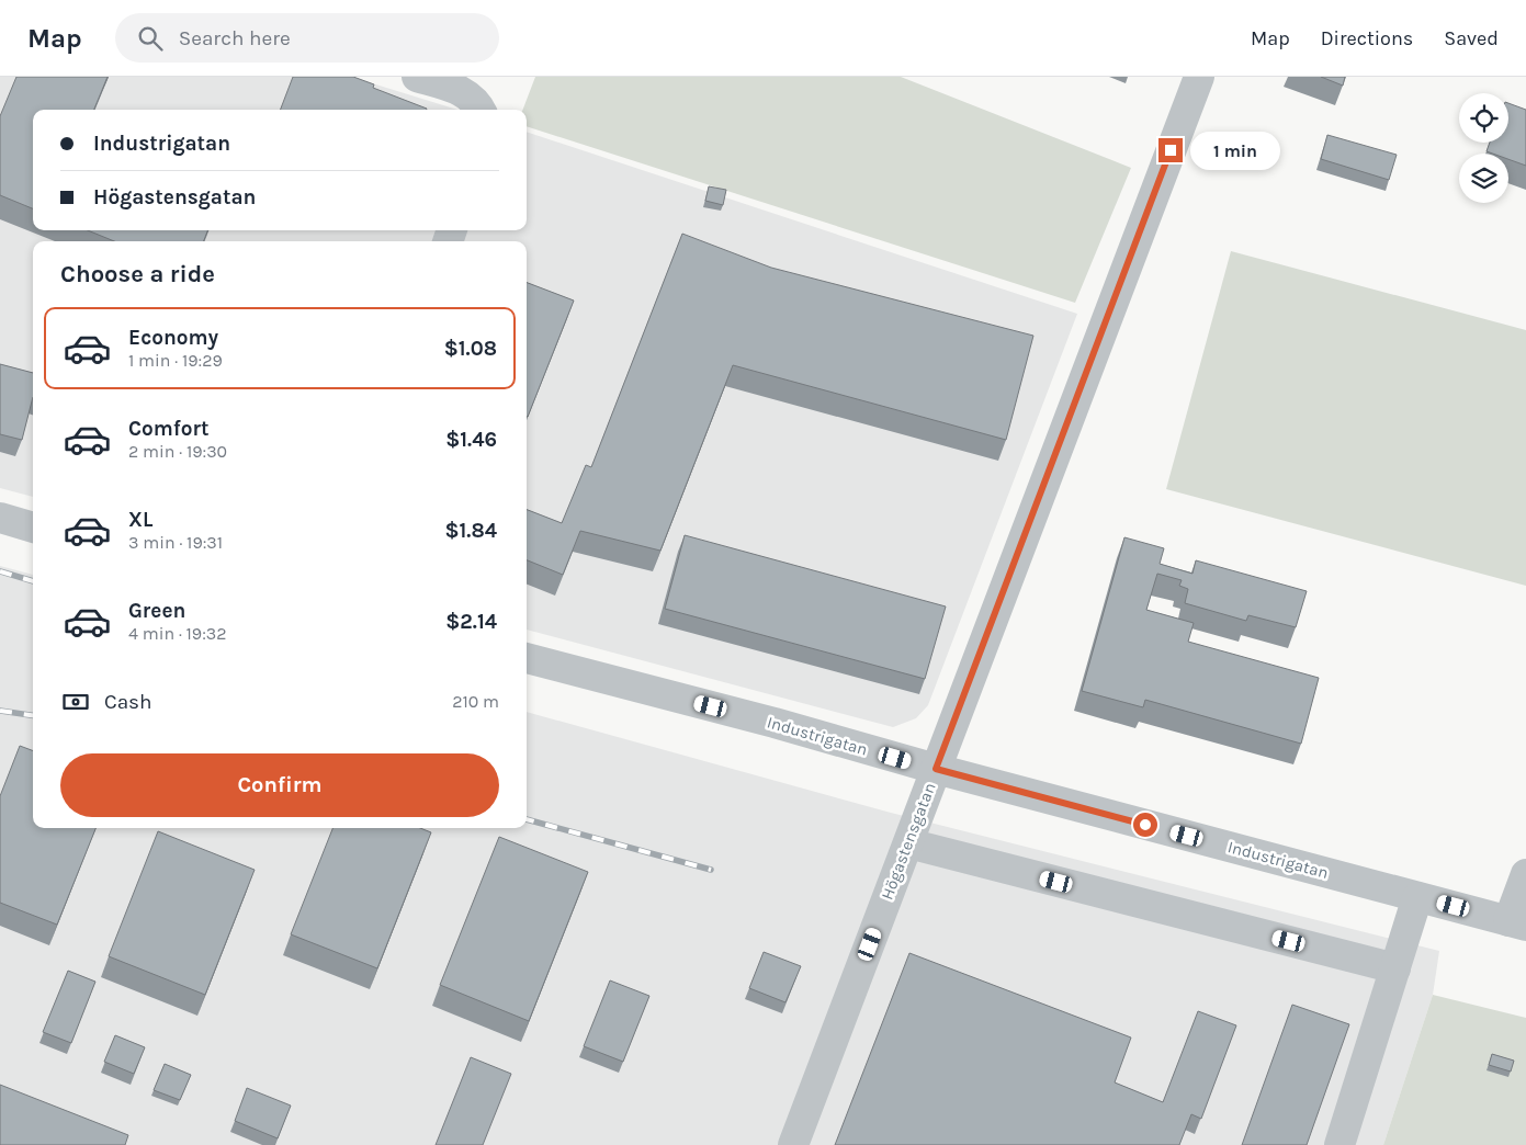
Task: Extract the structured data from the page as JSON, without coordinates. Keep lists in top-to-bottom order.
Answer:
{
  "streets": {
    "street": ["Industrigatan", "Högastensgatan"]
  },
  "crossings": [
    ["Industrigatan", "Högastensgatan"]
  ],
  "page": {
    "header": "Map",
    "search": "Search here",
    "nav": ["Map", "Directions", "Saved"],
    "banner": ["Industrigatan", "Högastensgatan"],
    "bubble": "1 min",
    "heading": "Choose a ride",
    "list": [
      {
        "name": "Economy",
        "note": "1 min · 19:29",
        "value": "$1.08"
      },
      {
        "name": "Comfort",
        "note": "2 min · 19:30",
        "value": "$1.46"
      },
      {
        "name": "XL",
        "note": "3 min · 19:31",
        "value": "$1.84"
      },
      {
        "name": "Green",
        "note": "4 min · 19:32",
        "value": "$2.14"
      }
    ],
    "pay": ["Cash", "210 m"],
    "buttons": "Confirm"
  }
}
